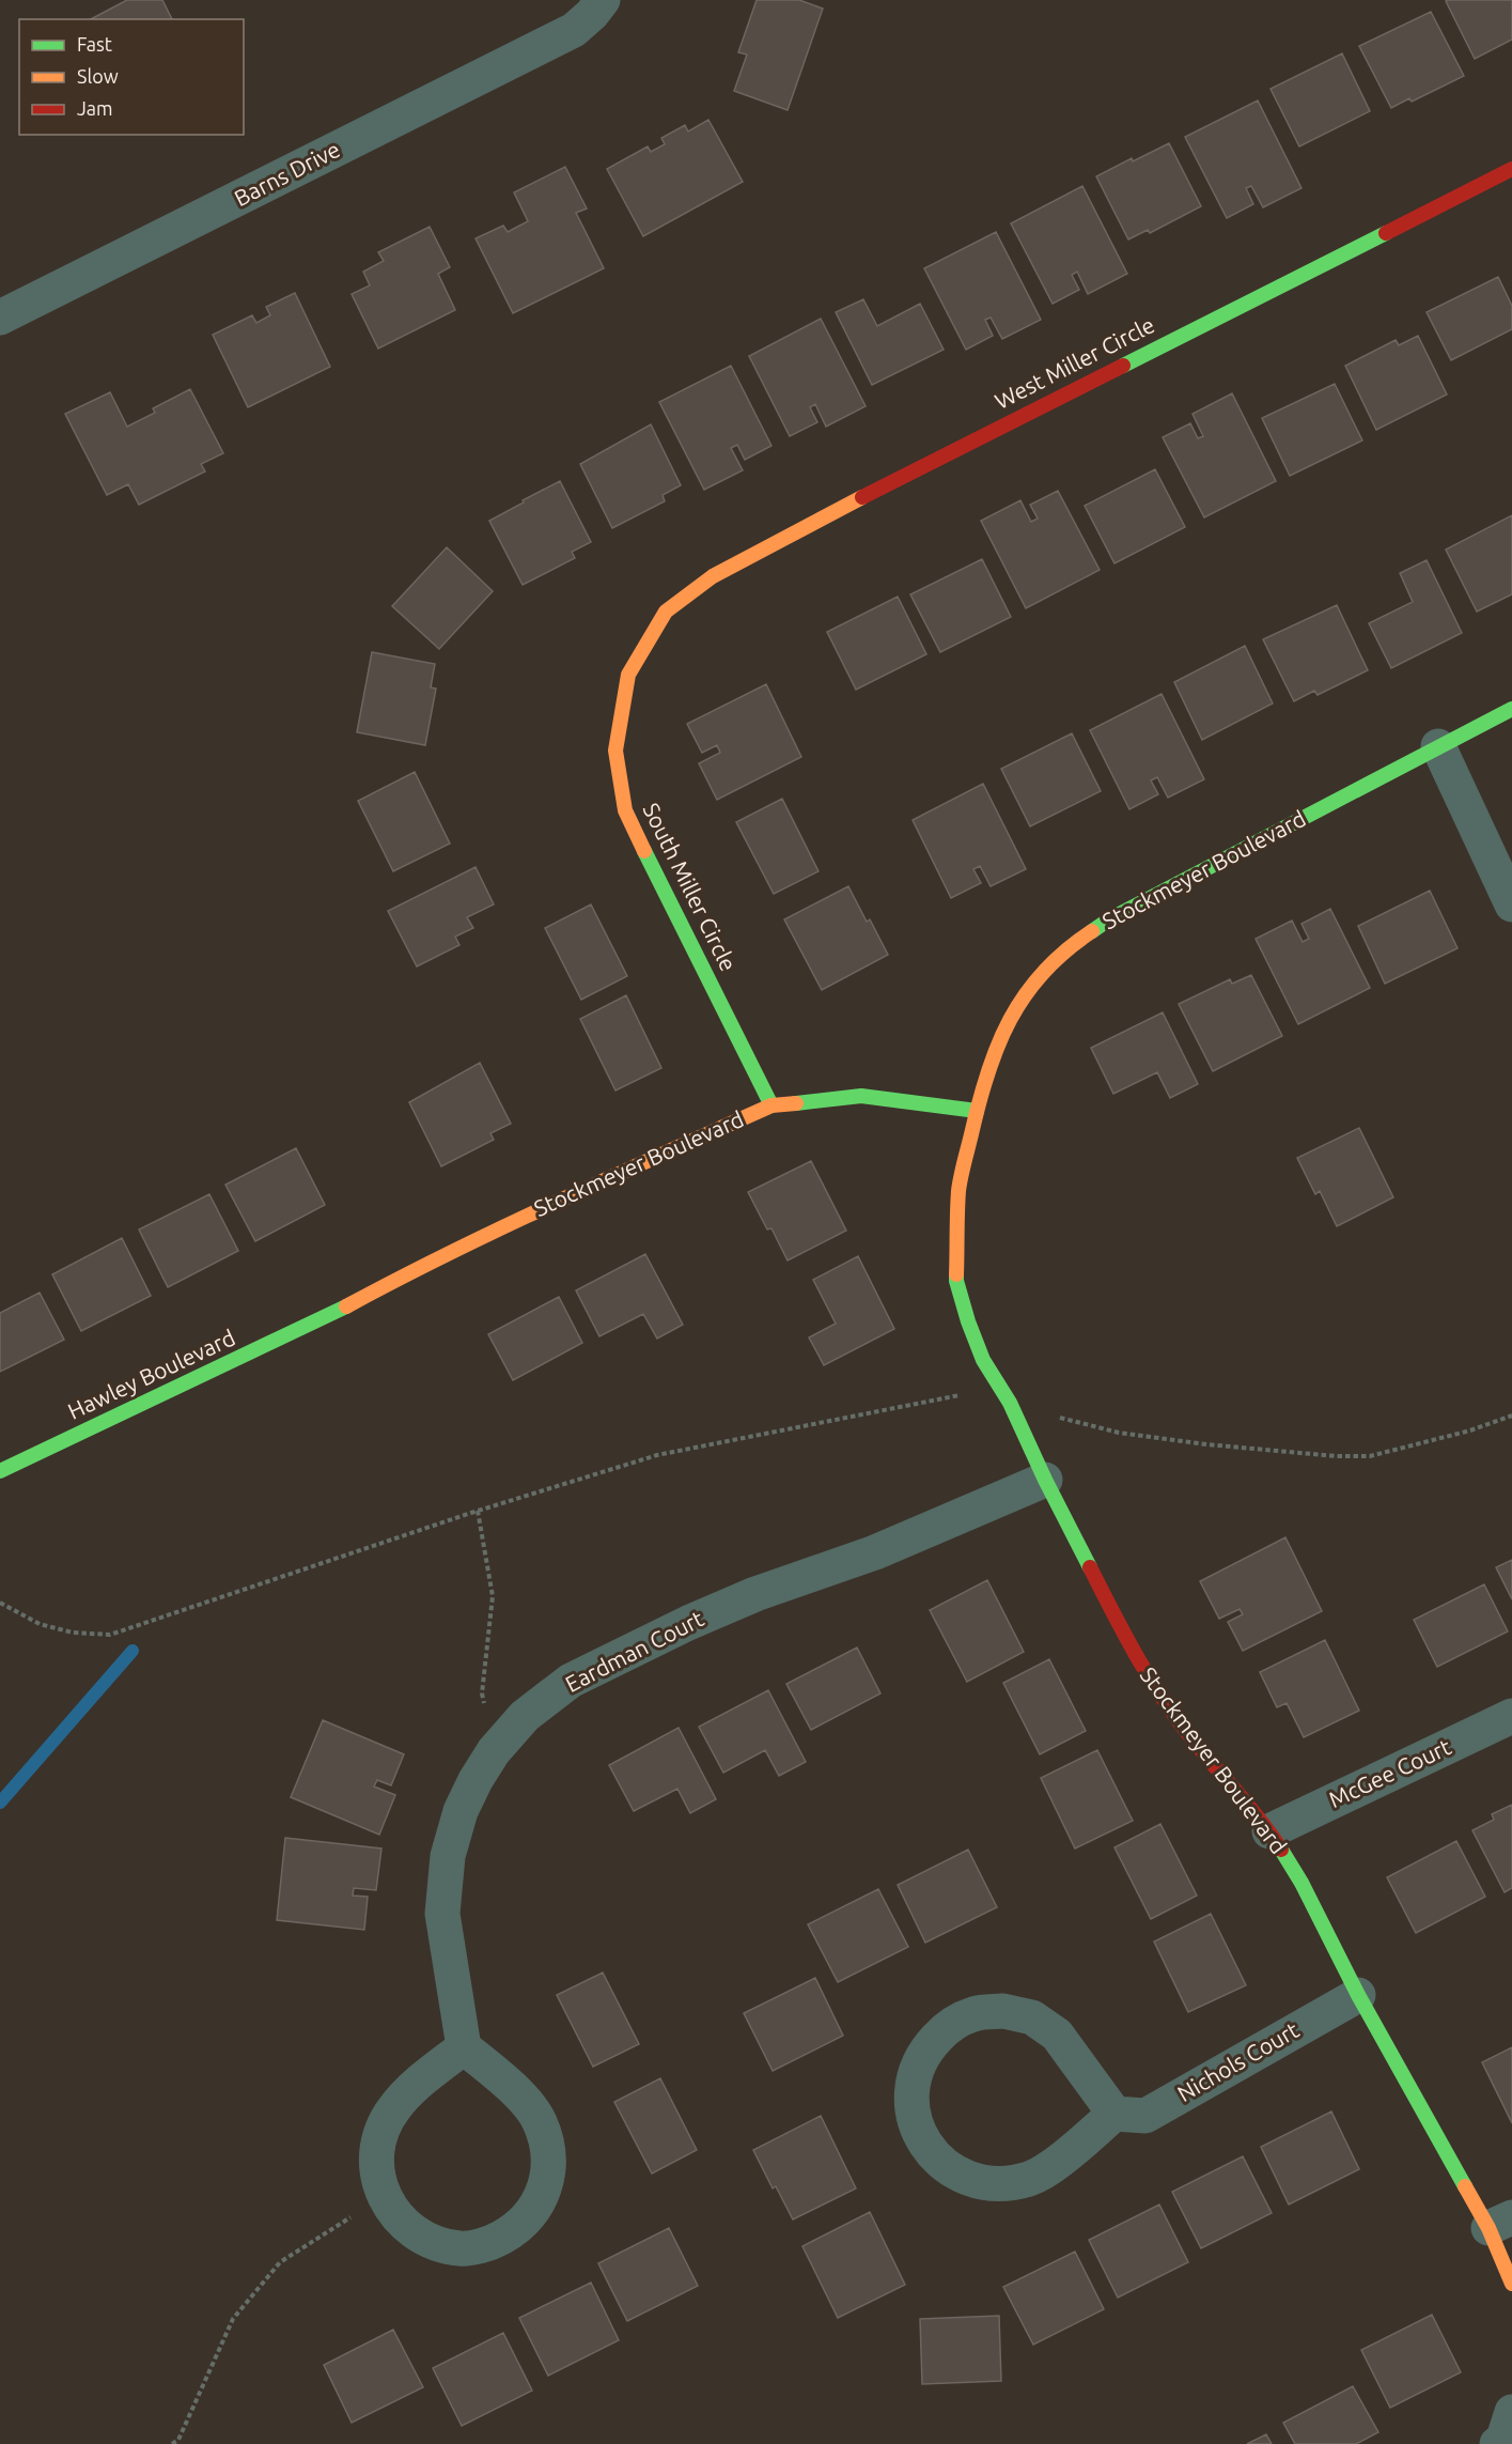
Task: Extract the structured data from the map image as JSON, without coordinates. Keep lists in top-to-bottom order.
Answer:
{
  "streets": {
    "street": [
      "Barns Drive",
      "West Miller Circle",
      "Stockmeyer Boulevard",
      "South Miller Circle",
      "Hawley Boulevard",
      "Eardman Court",
      "McGee Court",
      "Nichols Court"
    ]
  },
  "crossings": [
    ["West Miller Circle", "South Miller Circle"],
    ["Stockmeyer Boulevard", "South Miller Circle"],
    ["Stockmeyer Boulevard", "Hawley Boulevard"],
    ["Stockmeyer Boulevard", "Eardman Court"],
    ["Stockmeyer Boulevard", "McGee Court"],
    ["Stockmeyer Boulevard", "Nichols Court"]
  ],
  "legend": ["Fast", "Slow", "Jam"]
}
